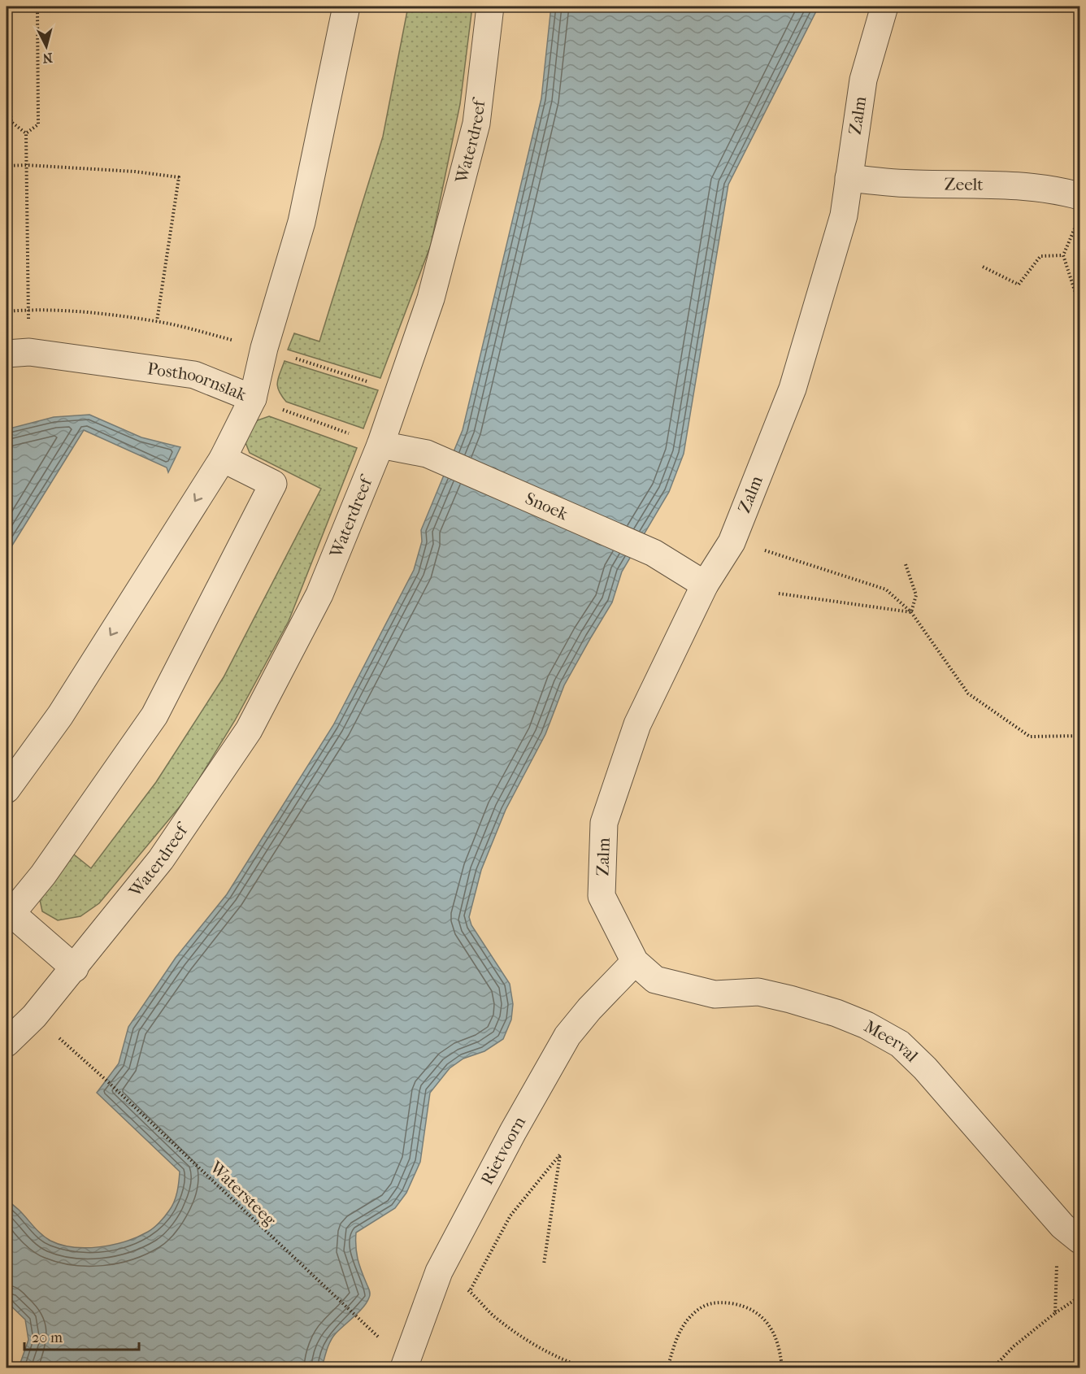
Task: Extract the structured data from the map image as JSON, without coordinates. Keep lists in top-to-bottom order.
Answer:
{
  "streets": {
    "street": [
      "Zalm",
      "Waterdreef",
      "Zeelt",
      "Posthoornslak",
      "Snoek",
      "Meerval",
      "Rietvoorn"
    ],
    "path": ["Watersteeg"]
  },
  "crossings": [
    ["Zalm", "Zeelt"],
    ["Zalm", "Snoek"],
    ["Zalm", "Meerval"],
    ["Zalm", "Rietvoorn"],
    ["Waterdreef", "Posthoornslak"],
    ["Waterdreef", "Snoek"],
    ["Posthoornslak", "Snoek"],
    ["Meerval", "Rietvoorn"]
  ],
  "scale_bar": "20 m",
  "north": "bottom"
}
